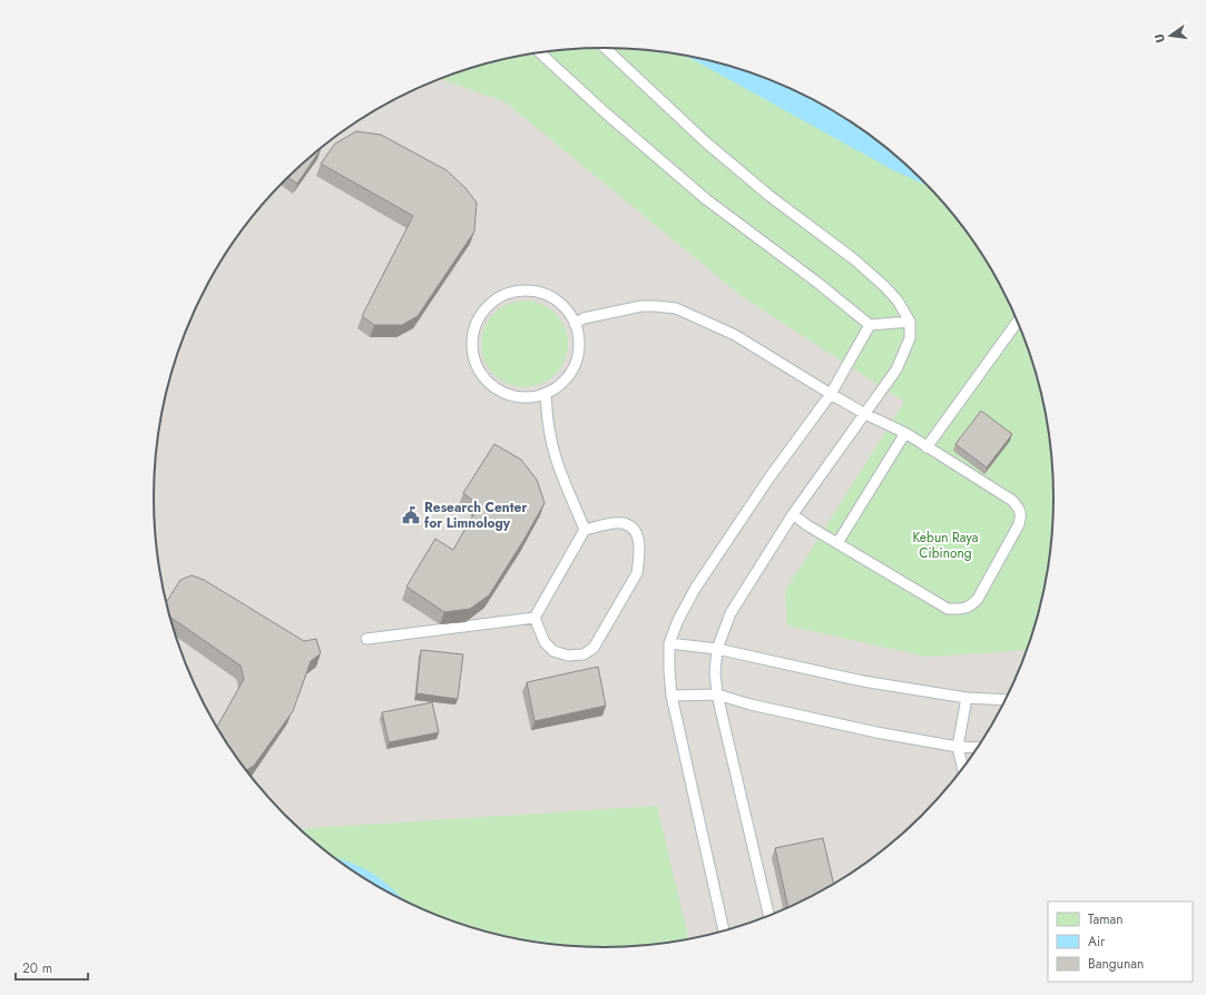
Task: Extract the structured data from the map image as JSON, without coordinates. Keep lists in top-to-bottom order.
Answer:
{
  "parks": ["Kebun Raya Cibinong"],
  "places": {
    "public building": ["Research Center for Limnology"]
  },
  "legend": ["Taman", "Air", "Bangunan"],
  "scale_bar": "20 m",
  "north": "left"
}
